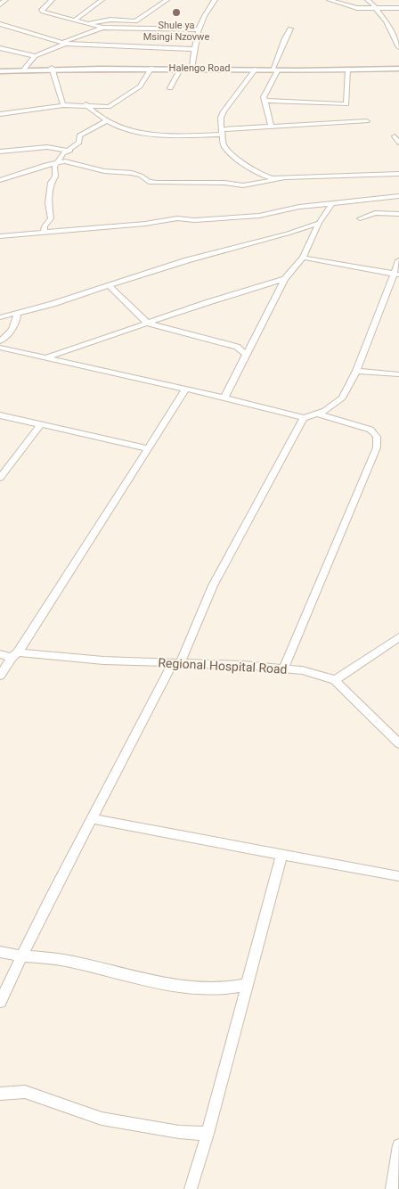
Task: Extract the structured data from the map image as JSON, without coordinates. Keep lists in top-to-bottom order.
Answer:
{
  "streets": {
    "street": ["Halengo Road", "Regional Hospital Road"]
  },
  "places": ["Shule ya Msingi Nzovwe"]
}
